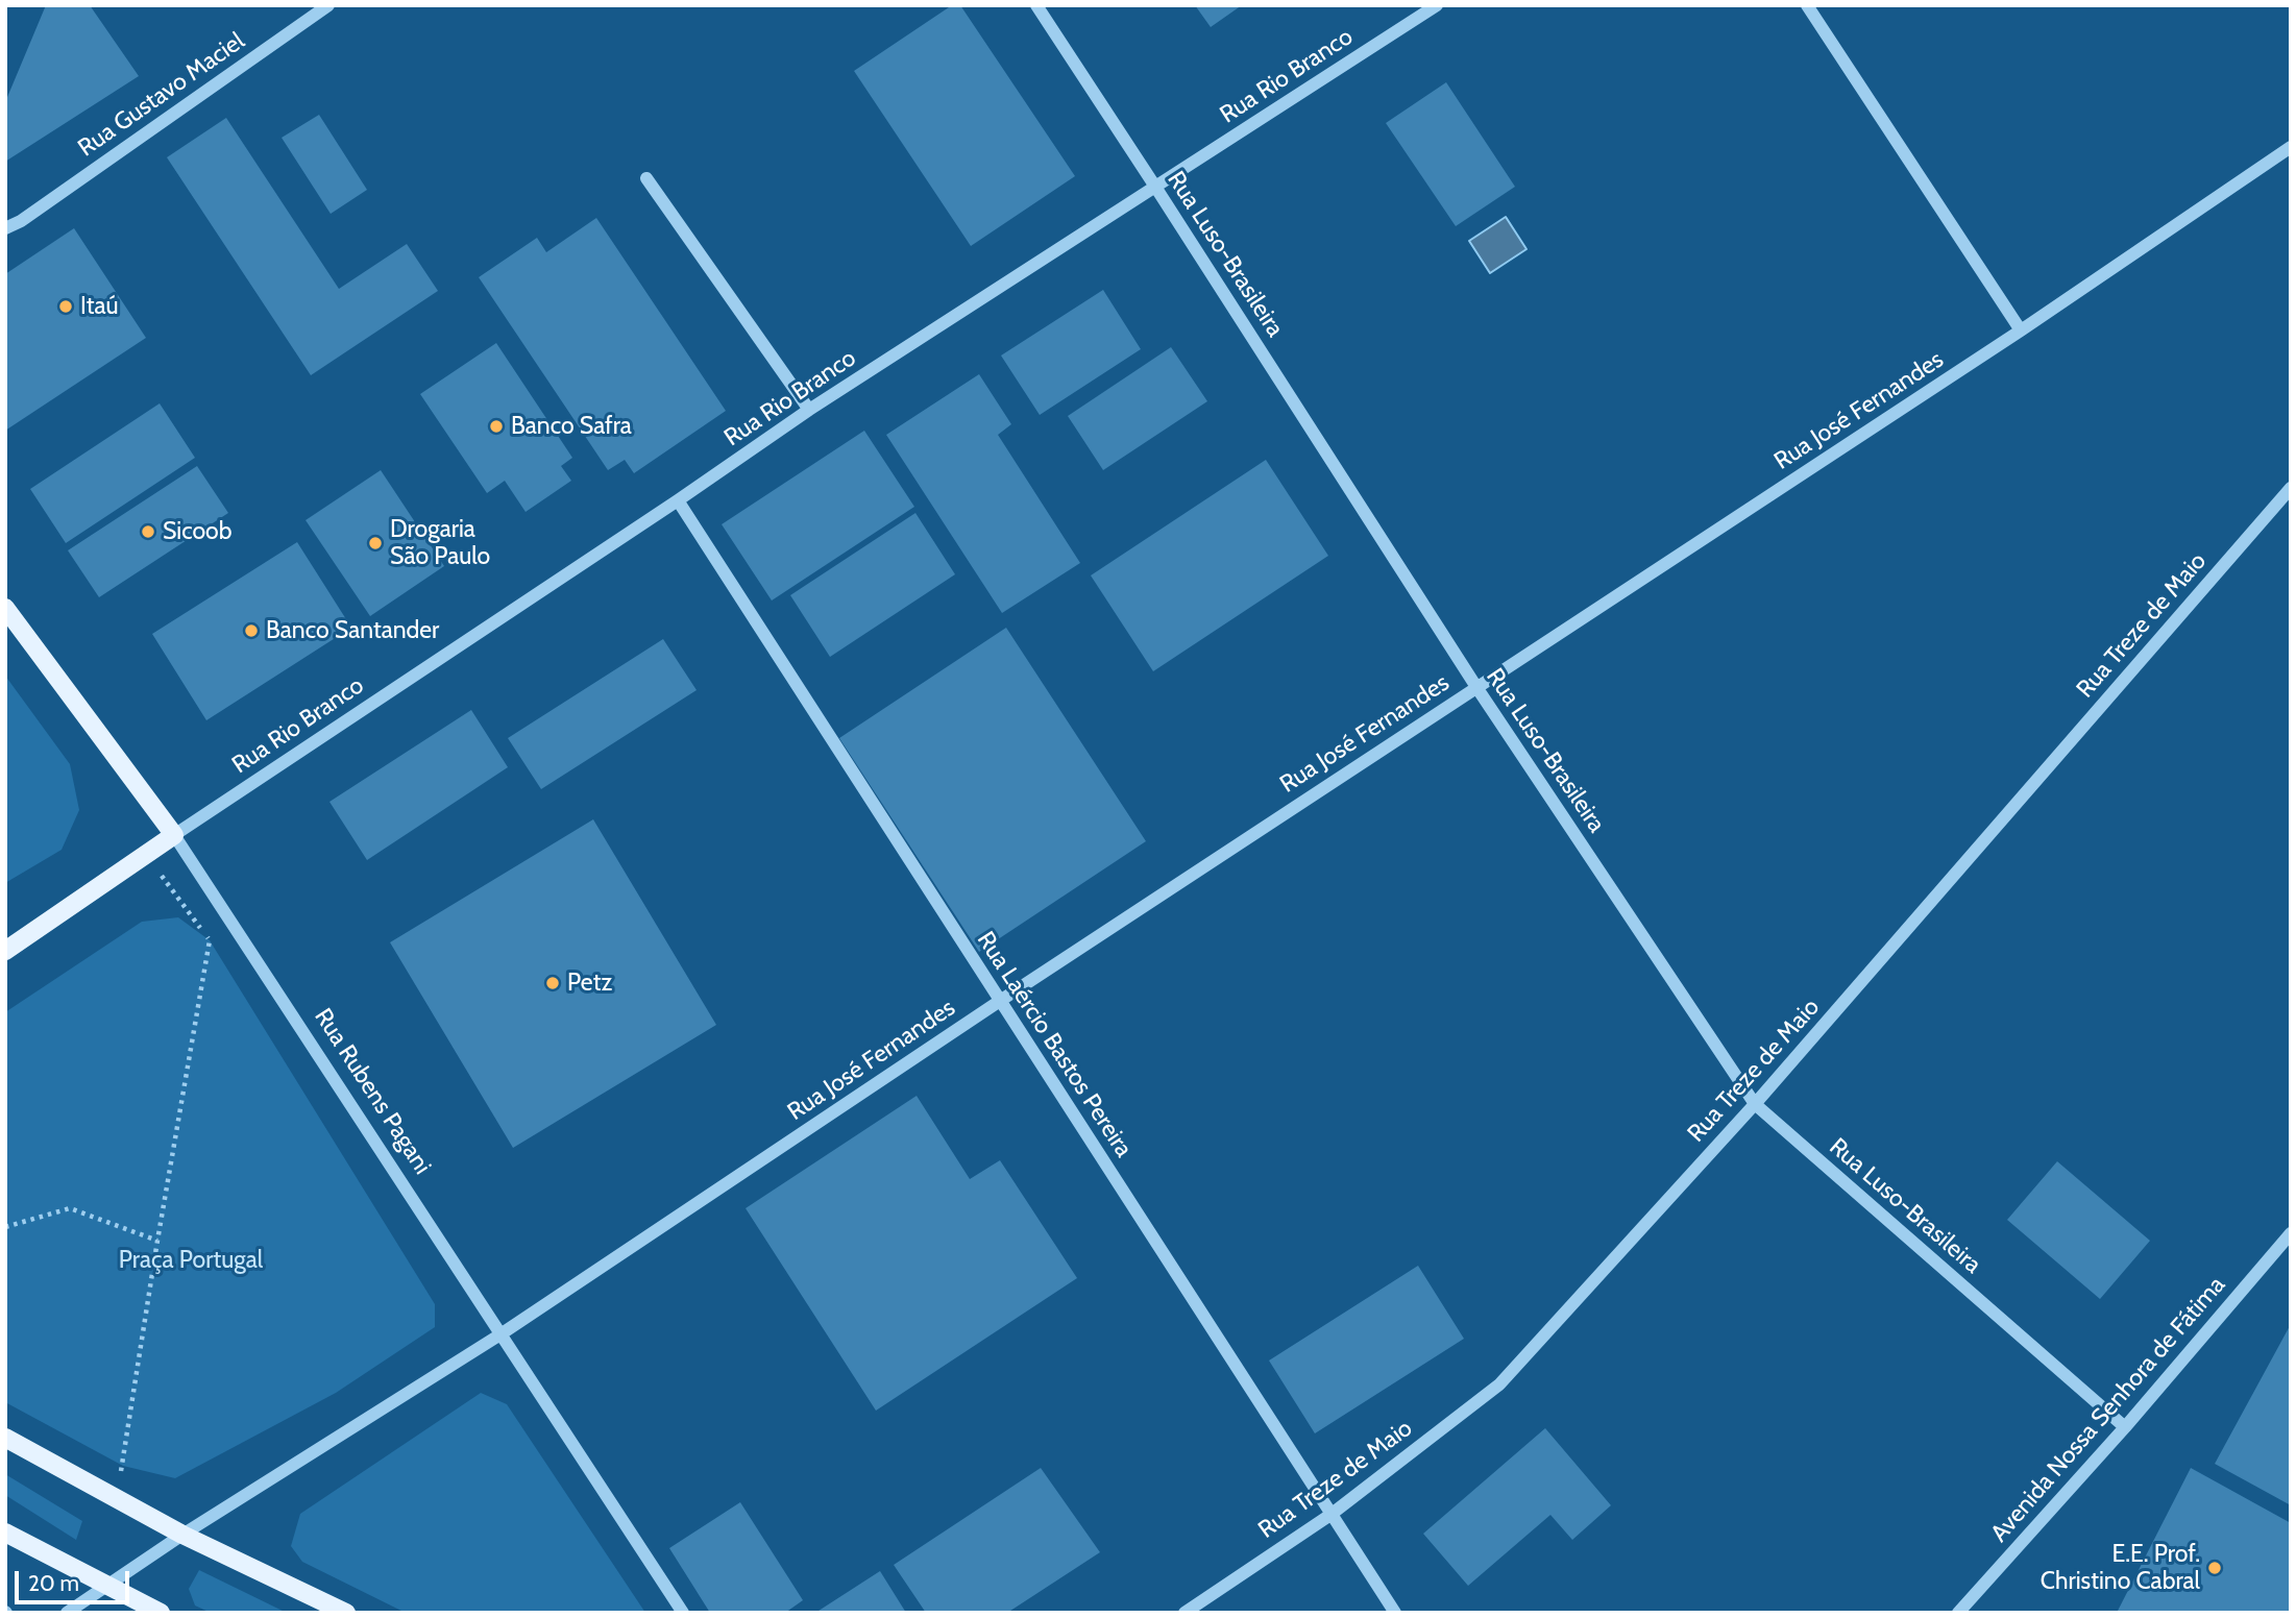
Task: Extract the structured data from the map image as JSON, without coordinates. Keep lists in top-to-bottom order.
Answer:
{
  "streets": {
    "main road": ["Rua Rubens Pagani"],
    "street": [
      "Rua Rio Branco",
      "Rua Gustavo Maciel",
      "Rua Luso-Brasileira",
      "Rua José Fernandes",
      "Rua Treze de Maio",
      "Rua Laércio Bastos Pereira",
      "Avenida Nossa Senhora de Fátima"
    ]
  },
  "crossings": [
    ["Rua Rio Branco", "Rua Luso-Brasileira"],
    ["Rua Rio Branco", "Rua Laércio Bastos Pereira"],
    ["Rua Rio Branco", "Rua Rubens Pagani"],
    ["Rua Luso-Brasileira", "Rua José Fernandes"],
    ["Rua Luso-Brasileira", "Rua Treze de Maio"],
    ["Rua Luso-Brasileira", "Avenida Nossa Senhora de Fátima"],
    ["Rua José Fernandes", "Rua Laércio Bastos Pereira"],
    ["Rua José Fernandes", "Rua Rubens Pagani"],
    ["Rua Treze de Maio", "Rua Laércio Bastos Pereira"]
  ],
  "parks": ["Praça Portugal"],
  "places": [
    "Itaú",
    "Banco Safra",
    "Sicoob",
    "Drogaria São Paulo",
    "Banco Santander",
    "Petz",
    "E.E. Prof. Christino Cabral"
  ],
  "scale_bar": "20 m"
}
